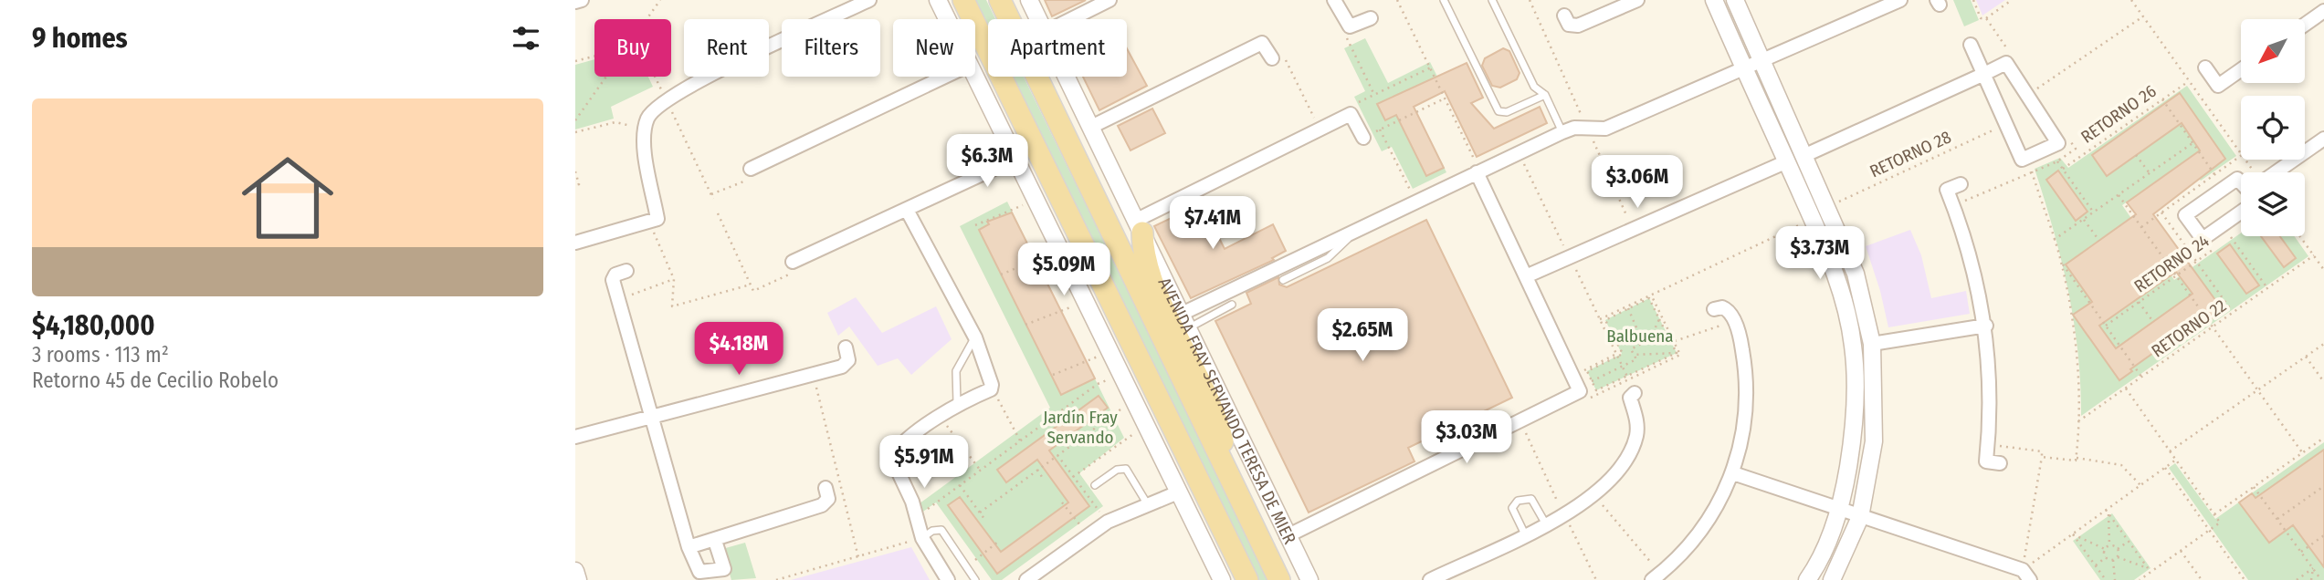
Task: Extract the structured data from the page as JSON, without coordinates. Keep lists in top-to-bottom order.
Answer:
{
  "streets": {
    "main road": ["AVENIDA FRAY SERVANDO TERESA DE MIER"],
    "path": [
      "RETORNO 26",
      "RETORNO 28",
      "RETORNO 24",
      "RETORNO 22"
    ]
  },
  "crossings": [
    ["RETORNO 24", "RETORNO 22"]
  ],
  "parks": ["Balbuena", "Jardín Fray Servando"],
  "north": "bottom left",
  "page": {
    "heading": "9 homes",
    "chip": [
      "Buy",
      "Rent",
      "Filters",
      "New",
      "Apartment"
    ],
    "list": [
      {
        "name": "$4,180,000",
        "note": "3 rooms · 113 m² · Retorno 45 de Cecilio Robelo"
      }
    ],
    "price": [
      "$6.3M",
      "$3.06M",
      "$7.41M",
      "$3.73M",
      "$5.09M",
      "$2.65M",
      "$4.18M",
      "$3.03M",
      "$5.91M"
    ]
  }
}
